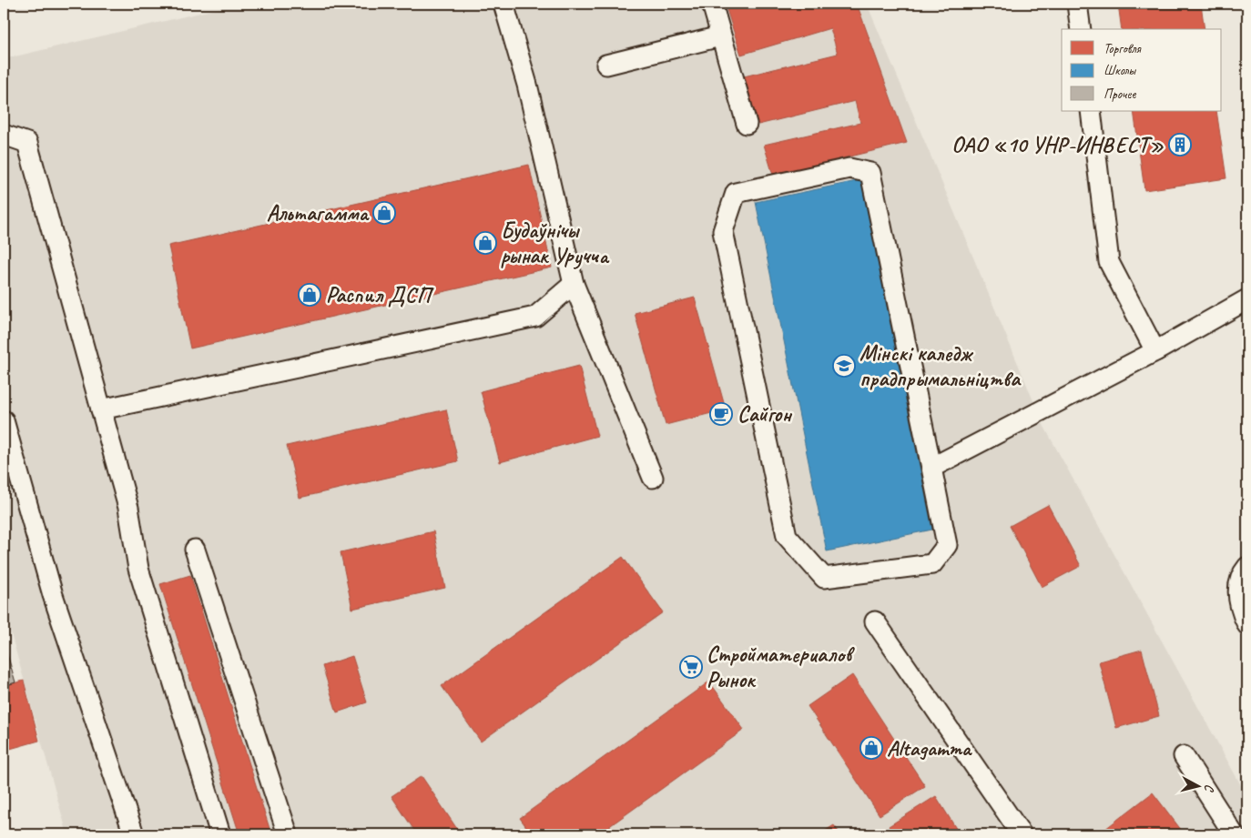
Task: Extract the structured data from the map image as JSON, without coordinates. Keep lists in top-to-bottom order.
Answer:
{
  "places": {
    "building": ["ОАО «10 УНР-ИНВЕСТ»"],
    "shop": [
      "Альтагамма",
      "Будаўнічы рынак Уручча",
      "Распил ДСП",
      "Altagamma"
    ],
    "school or university": ["Мінскі каледж прадпрымальніцтва"],
    "cafe": ["Сайгон"],
    "supermarket": ["Стройматериалов Рынок"]
  },
  "legend": ["Торговля", "Школы", "Прочее"],
  "north": "right"
}
